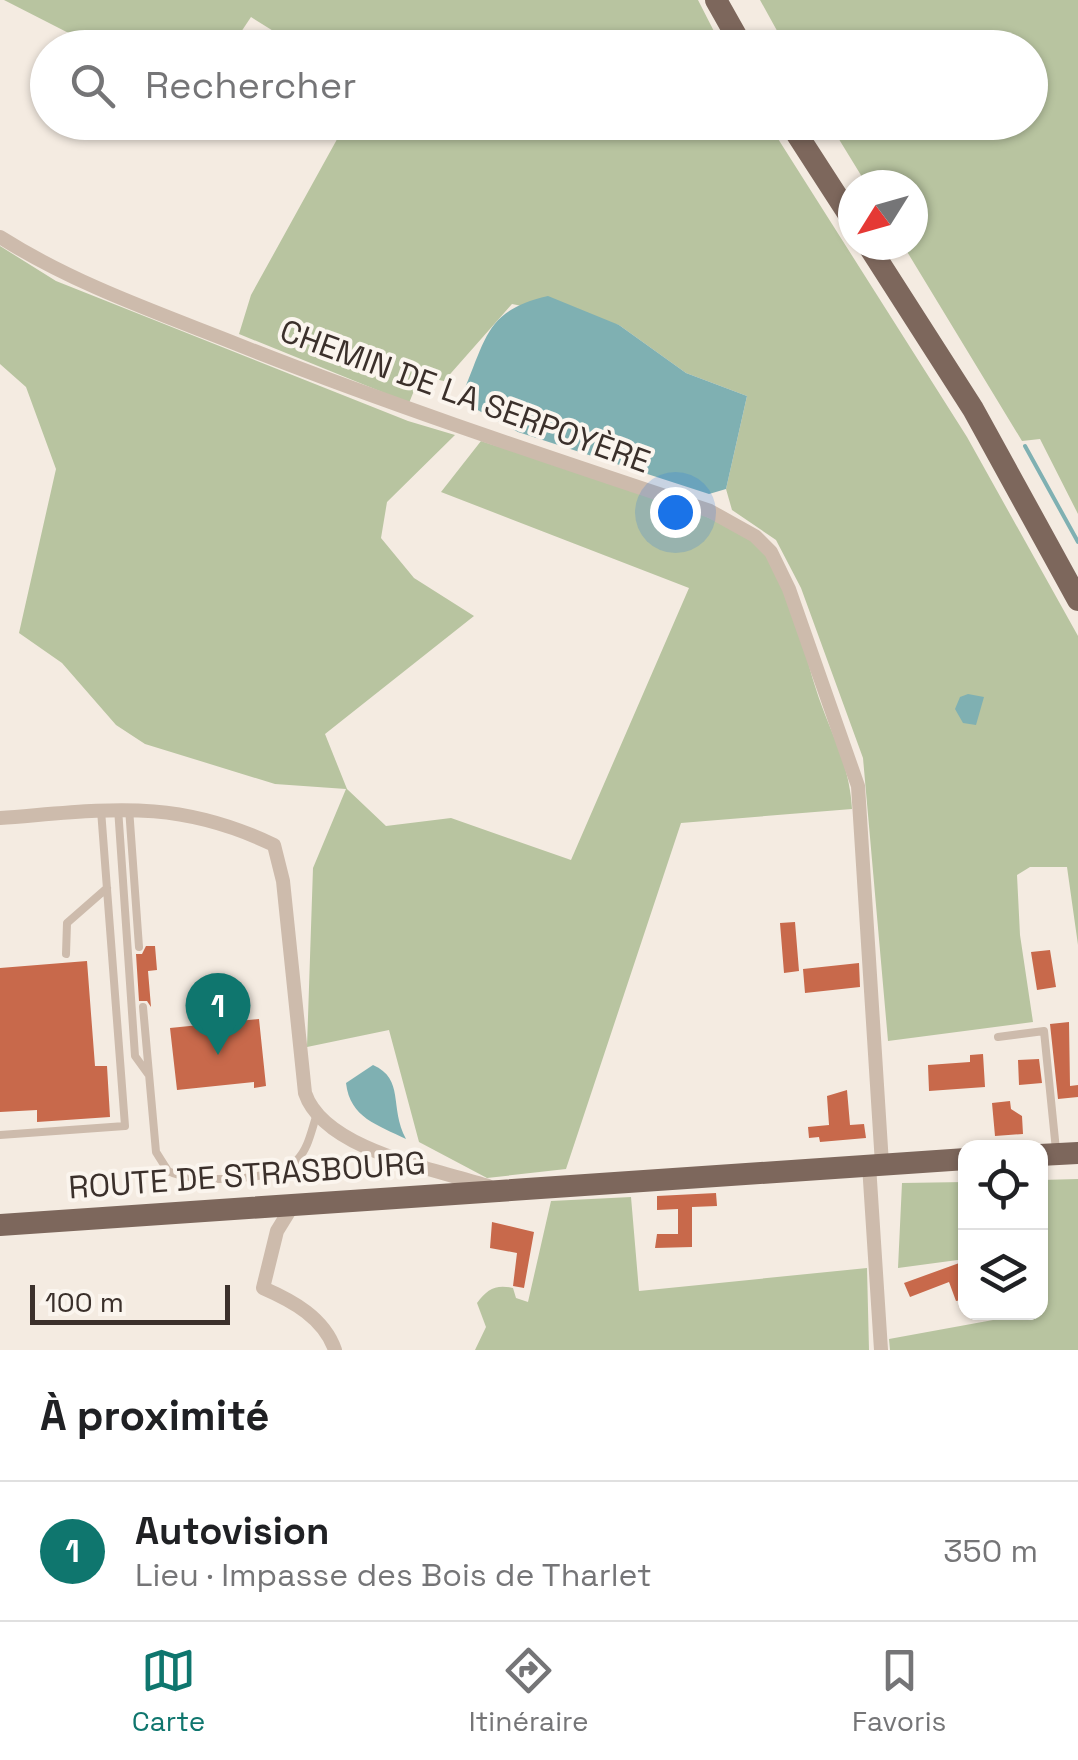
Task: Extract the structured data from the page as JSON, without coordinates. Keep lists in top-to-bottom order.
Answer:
{
  "streets": {
    "main road": ["ROUTE DE STRASBOURG"],
    "street": ["CHEMIN DE LA SERPOYÈRE"]
  },
  "crossings": [
    ["CHEMIN DE LA SERPOYÈRE", "ROUTE DE STRASBOURG"]
  ],
  "scale_bar": "100 m",
  "north": "bottom left",
  "page": {
    "search": "Rechercher",
    "pins": "1",
    "scale": "100 m",
    "heading": "À proximité",
    "list": [
      {
        "mark": "1",
        "name": "Autovision",
        "note": "Lieu · Impasse des Bois de Tharlet",
        "value": "350 m"
      }
    ],
    "nav": ["Carte", "Itinéraire", "Favoris"]
  }
}
